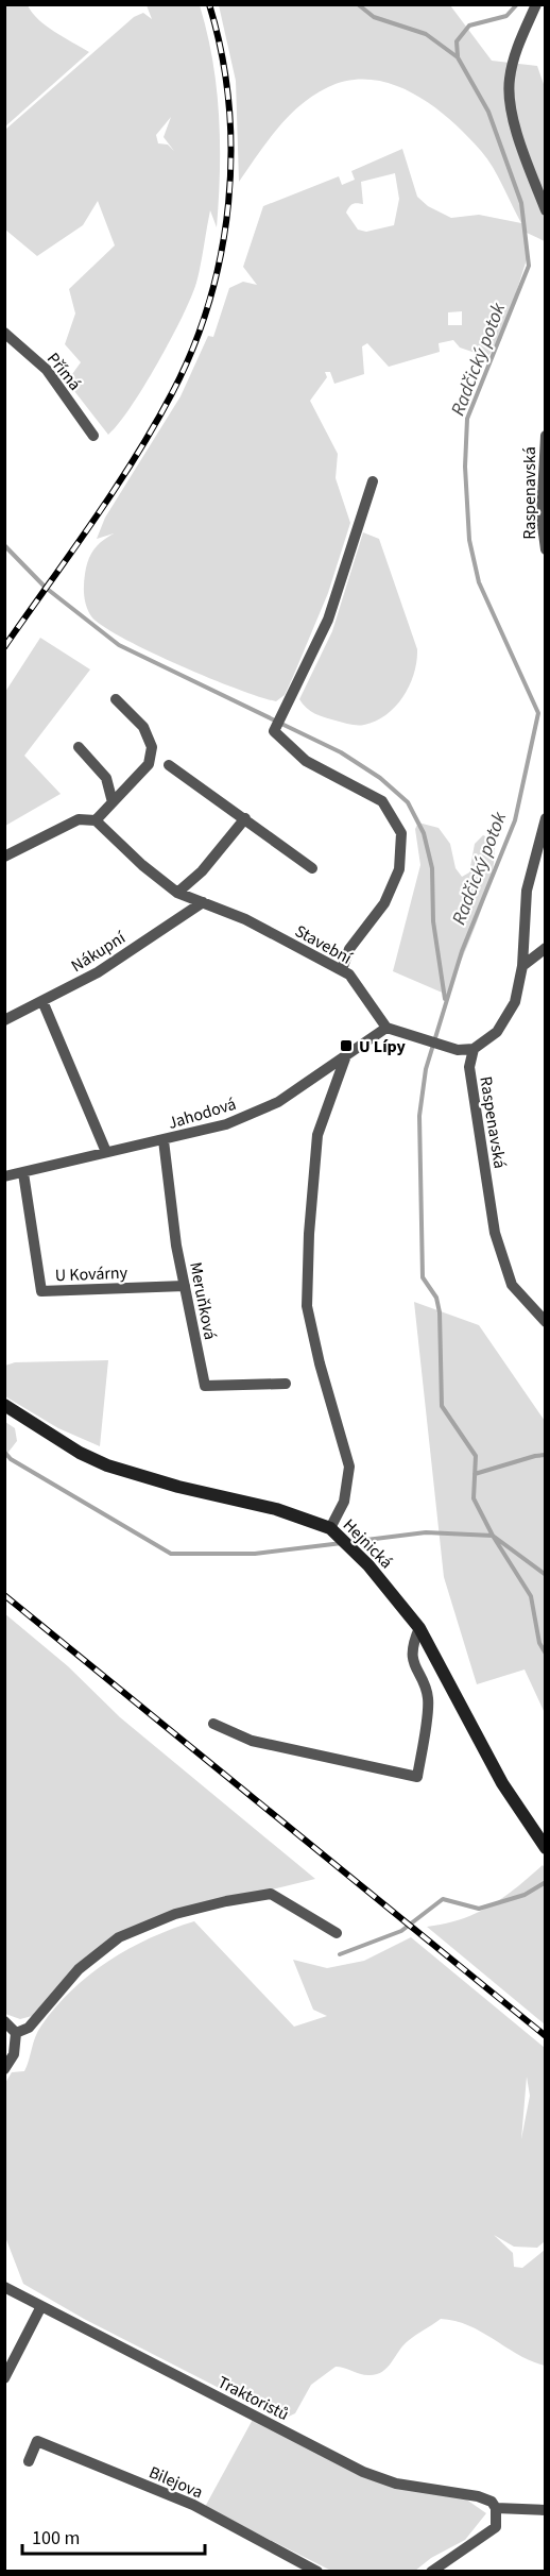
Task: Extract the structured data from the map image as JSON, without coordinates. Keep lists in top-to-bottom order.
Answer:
{
  "streets": {
    "main road": ["Hejnická"],
    "street": [
      "Přímá",
      "Raspenavská",
      "Stavební",
      "Nákupní",
      "Jahodová",
      "U Kovárny",
      "Meruňková",
      "Traktoristů",
      "Bilejova"
    ]
  },
  "crossings": [
    ["Stavební", "Nákupní"],
    ["Stavební", "Jahodová"],
    ["Jahodová", "U Kovárny"],
    ["Jahodová", "Meruňková"],
    ["U Kovárny", "Meruňková"]
  ],
  "water": ["Radčický potok"],
  "places": {
    "transit": ["U Lípy"]
  },
  "scale_bar": "100 m"
}
